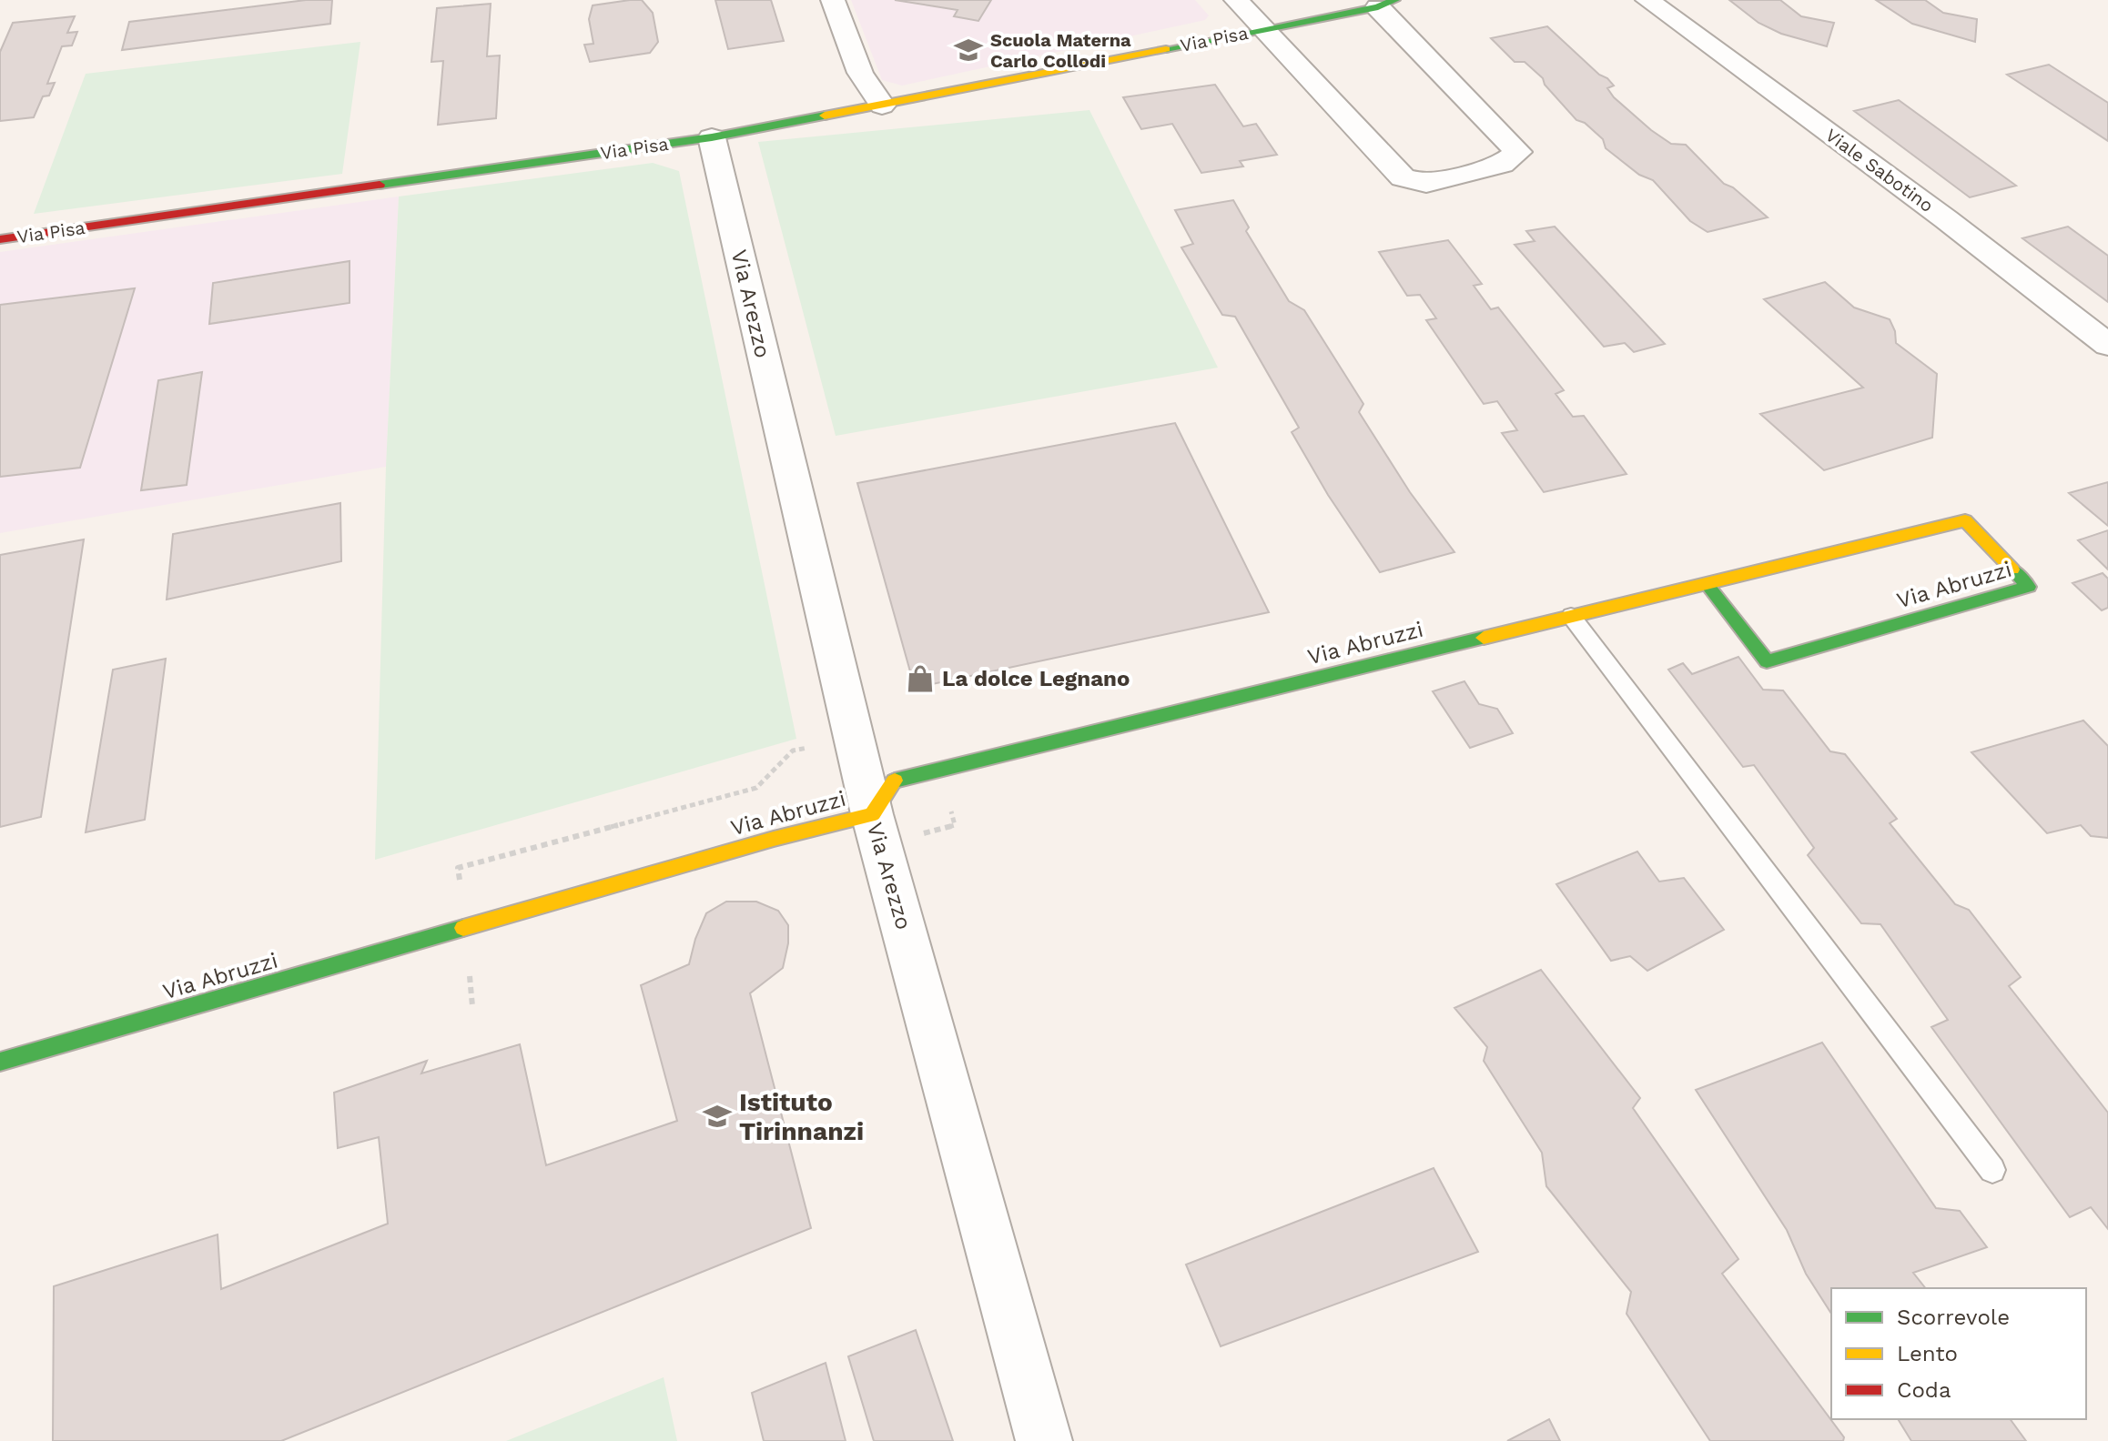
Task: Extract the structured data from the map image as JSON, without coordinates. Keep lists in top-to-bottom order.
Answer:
{
  "streets": {
    "street": [
      "Via Pisa",
      "Viale Sabotino",
      "Via Arezzo",
      "Via Abruzzi"
    ]
  },
  "crossings": [
    ["Via Pisa", "Via Arezzo"],
    ["Via Arezzo", "Via Abruzzi"]
  ],
  "places": {
    "school or university": ["Scuola Materna Carlo Collodi", "Istituto Tirinnanzi"],
    "shop": ["La dolce Legnano"]
  },
  "legend": ["Scorrevole", "Lento", "Coda"]
}
